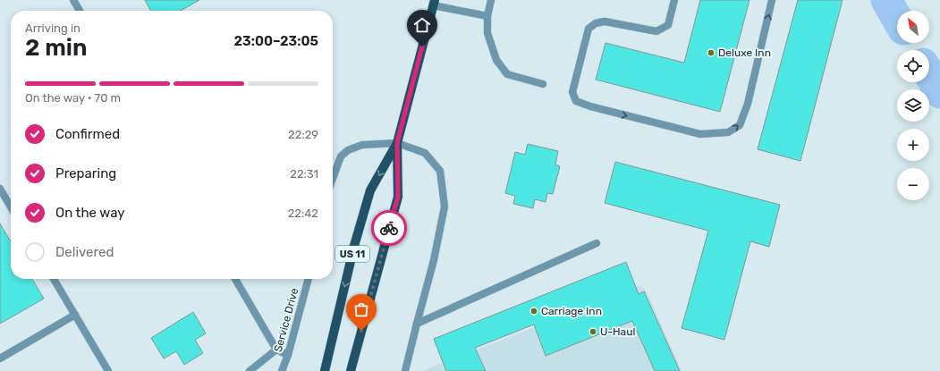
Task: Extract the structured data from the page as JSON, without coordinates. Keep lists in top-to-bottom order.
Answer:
{
  "streets": {
    "main road": ["US 11"],
    "street": ["Service Drive"]
  },
  "places": ["Deluxe Inn", "Carriage Inn", "U-Haul"],
  "north": "top left",
  "page": {
    "map_buttons": ["+", "−"],
    "heading": ["2 min", "Arriving in", "23:00–23:05"],
    "bar": "On the way · 70 m",
    "list": [
      ["Confirmed", "22:29"],
      ["Preparing", "22:31"],
      ["On the way", "22:42"],
      "Delivered"
    ]
  }
}
